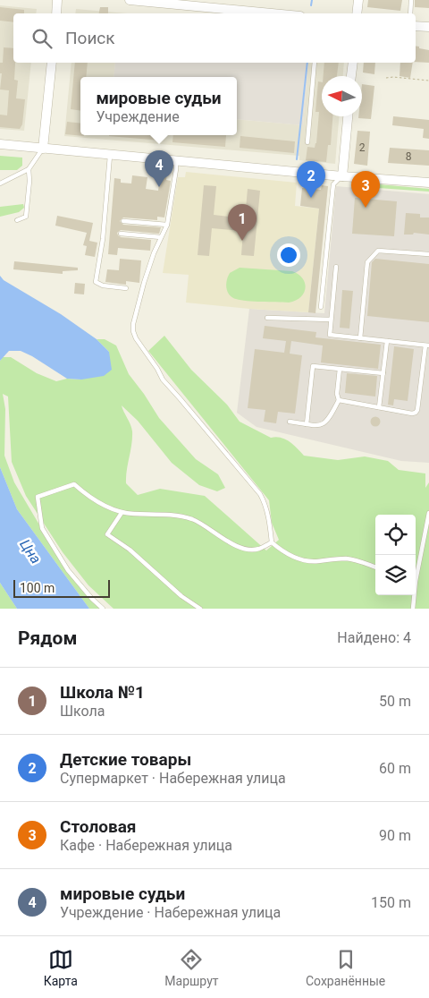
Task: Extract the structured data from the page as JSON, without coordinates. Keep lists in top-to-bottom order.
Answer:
{
  "water": ["Цна"],
  "house_numbers": ["2", "8"],
  "scale_bar": "100 m",
  "north": "left",
  "page": {
    "search": "Поиск",
    "popup": ["мировые судьи", "Учреждение"],
    "pins": [
      "4",
      "2",
      "3",
      "1"
    ],
    "scale": "100 m",
    "heading": ["Рядом", "Найдено: 4"],
    "list": [
      {
        "mark": "1",
        "name": "Школа №1",
        "note": "Школа",
        "value": "50 m"
      },
      {
        "mark": "2",
        "name": "Детские товары",
        "note": "Супермаркет · Набережная улица",
        "value": "60 m"
      },
      {
        "mark": "3",
        "name": "Столовая",
        "note": "Кафе · Набережная улица",
        "value": "90 m"
      },
      {
        "mark": "4",
        "name": "мировые судьи",
        "note": "Учреждение · Набережная улица",
        "value": "150 m"
      }
    ],
    "nav": ["Карта", "Маршрут", "Сохранённые"]
  }
}
